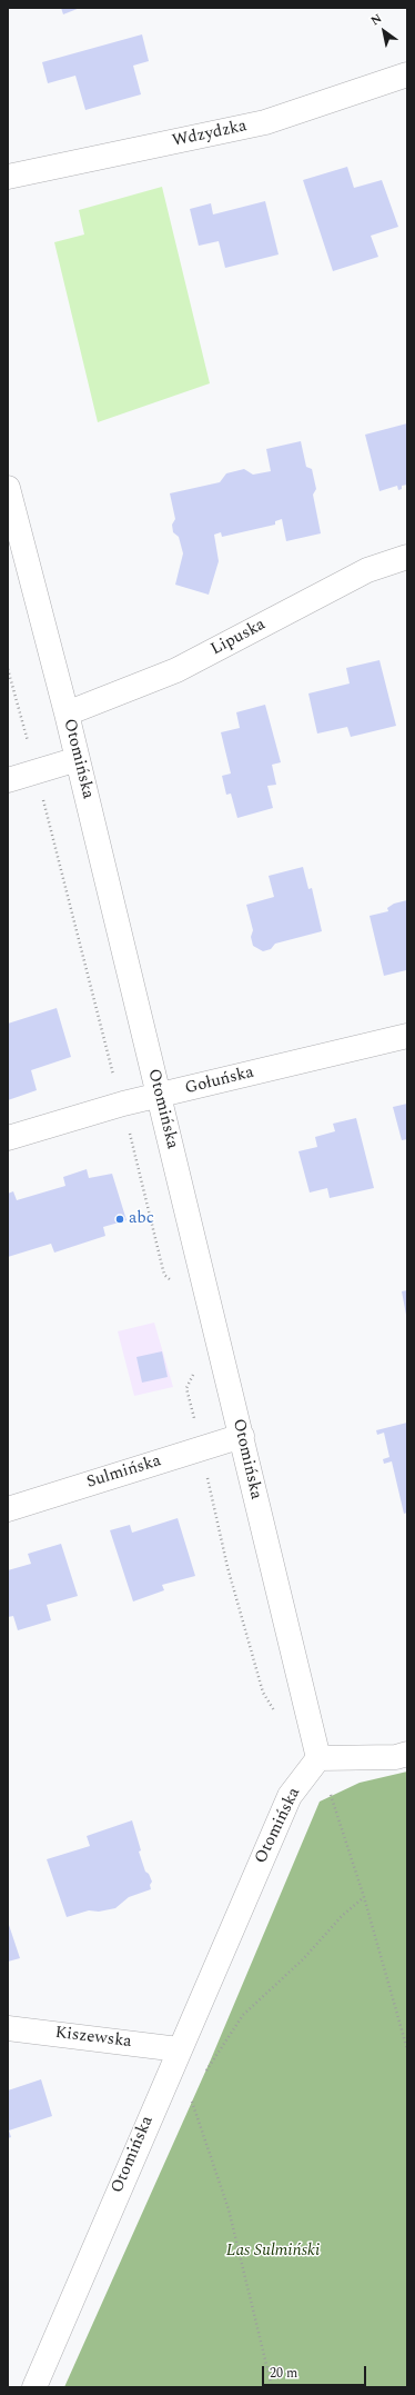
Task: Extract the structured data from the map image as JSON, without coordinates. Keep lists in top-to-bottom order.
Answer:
{
  "streets": {
    "street": [
      "Wdzydzka",
      "Lipuska",
      "Otomińska",
      "Gołuńska",
      "Sulmińska",
      "Kiszewska"
    ]
  },
  "crossings": [
    ["Lipuska", "Otomińska"],
    ["Otomińska", "Gołuńska"],
    ["Otomińska", "Sulmińska"],
    ["Otomińska", "Kiszewska"]
  ],
  "parks": ["Las Sulmiński"],
  "places": ["abc"],
  "scale_bar": "20 m",
  "north": "top left"
}
